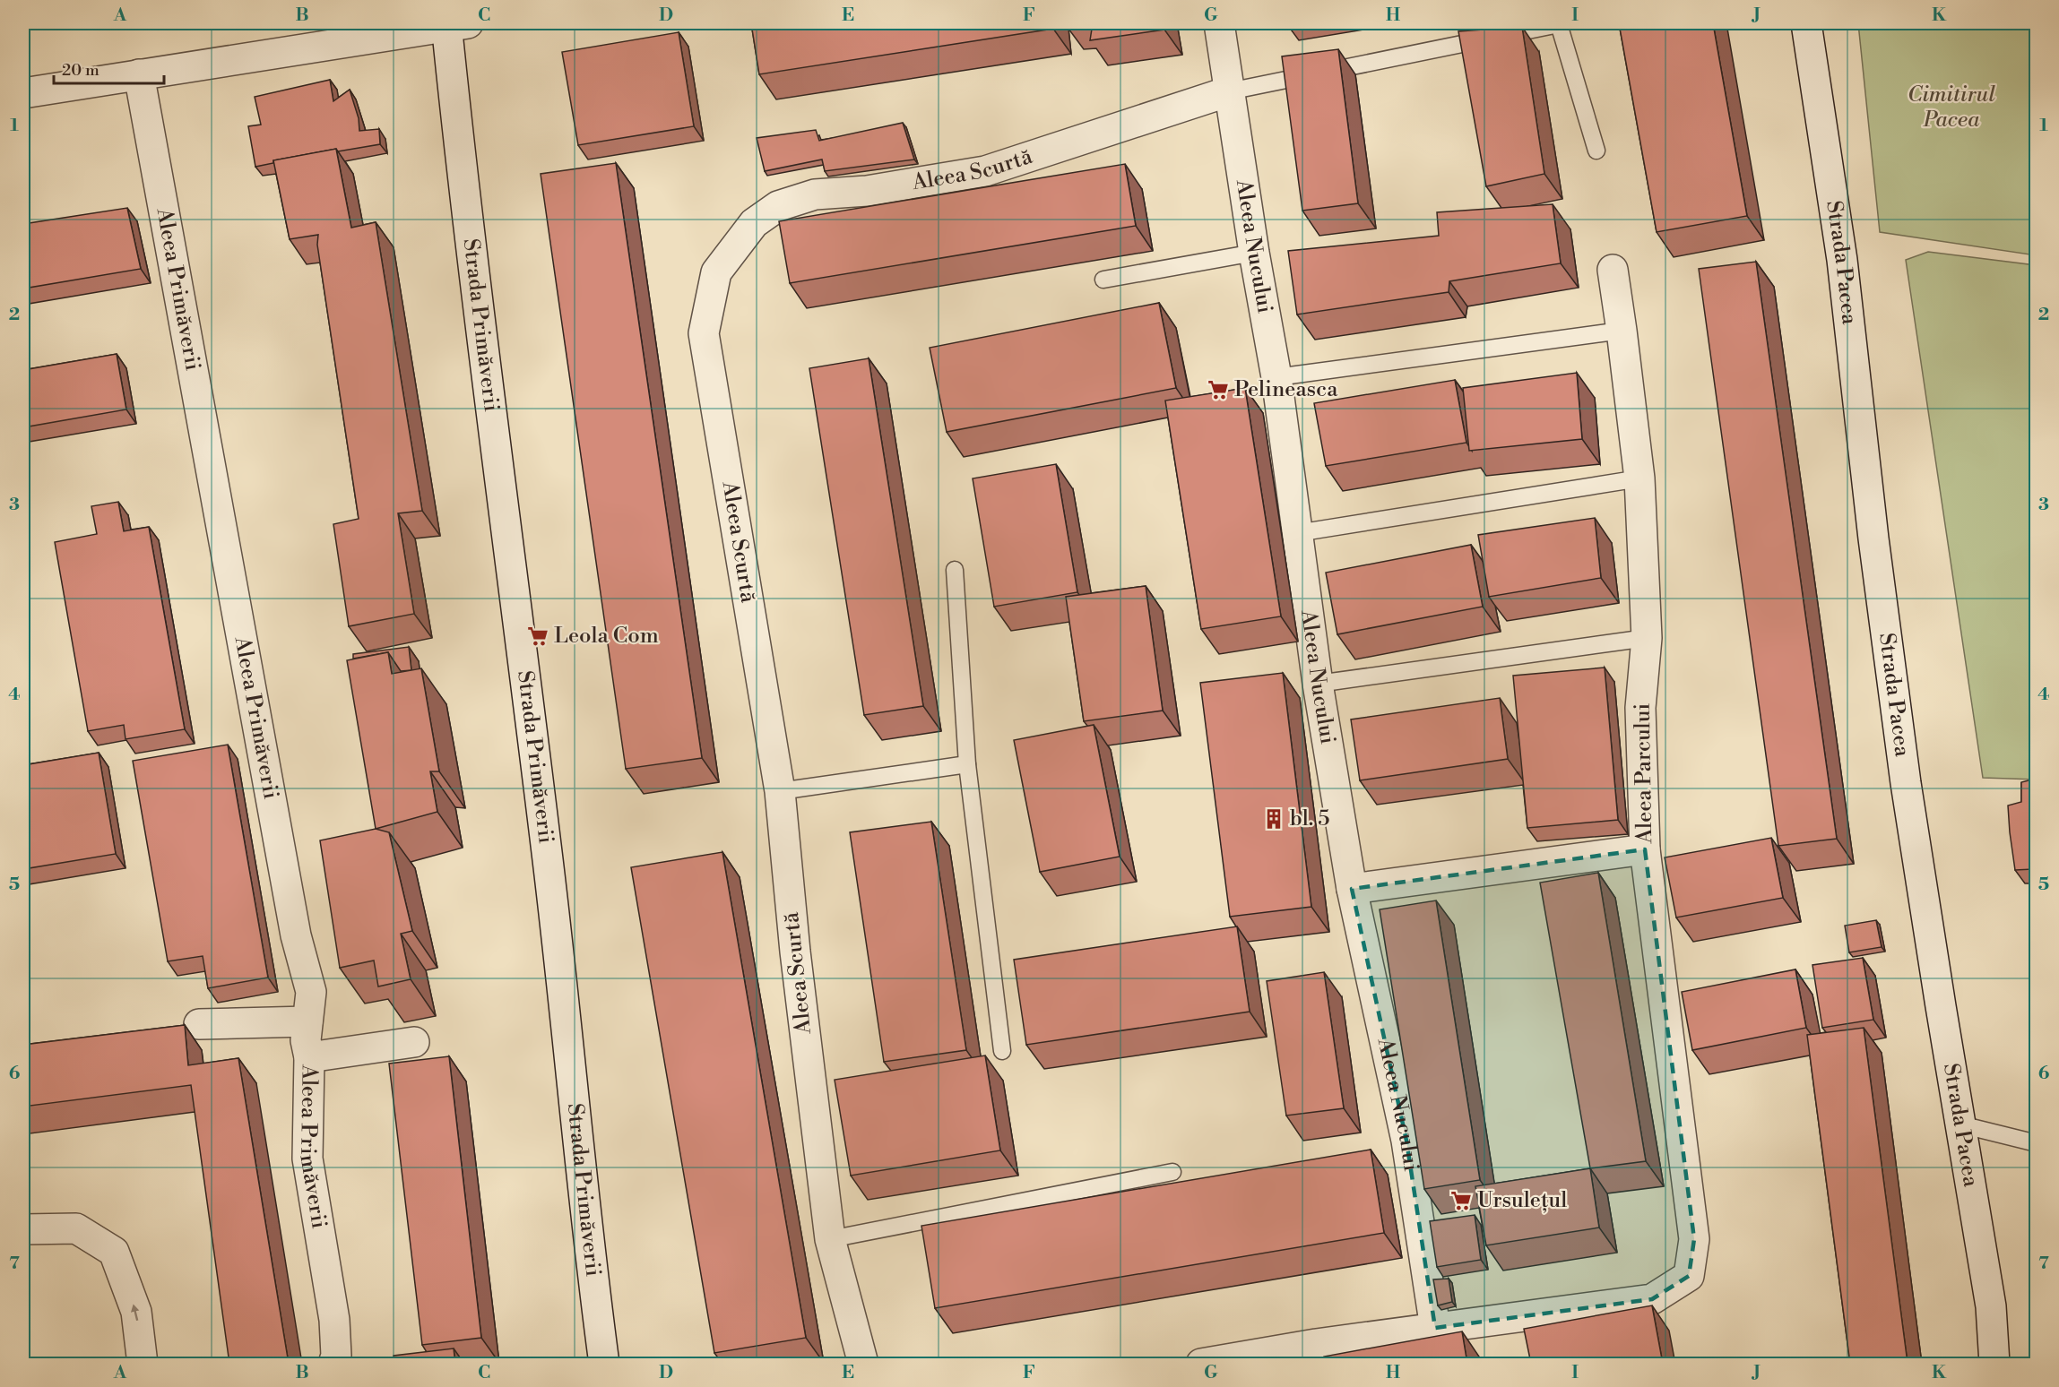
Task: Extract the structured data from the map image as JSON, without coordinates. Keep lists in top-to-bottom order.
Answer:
{
  "streets": {
    "street": [
      "Aleea Scurtă",
      "Aleea Nucului",
      "Strada Pacea",
      "Aleea Primăverii",
      "Strada Primăverii",
      "Aleea Parcului"
    ]
  },
  "crossings": [
    ["Aleea Scurtă", "Aleea Nucului"],
    ["Aleea Nucului", "Aleea Parcului"]
  ],
  "parks": ["Cimitirul Pacea"],
  "places": {
    "supermarket": ["Pelineasca", "Leola Com", "Ursulețul"],
    "building": ["bl. 5"]
  },
  "scale_bar": "20 m",
  "grid": {
    "columns": [
      "A",
      "B",
      "C",
      "D",
      "E",
      "F",
      "G",
      "H",
      "I",
      "J",
      "K"
    ],
    "rows": [
      "1",
      "2",
      "3",
      "4",
      "5",
      "6",
      "7"
    ]
  }
}
